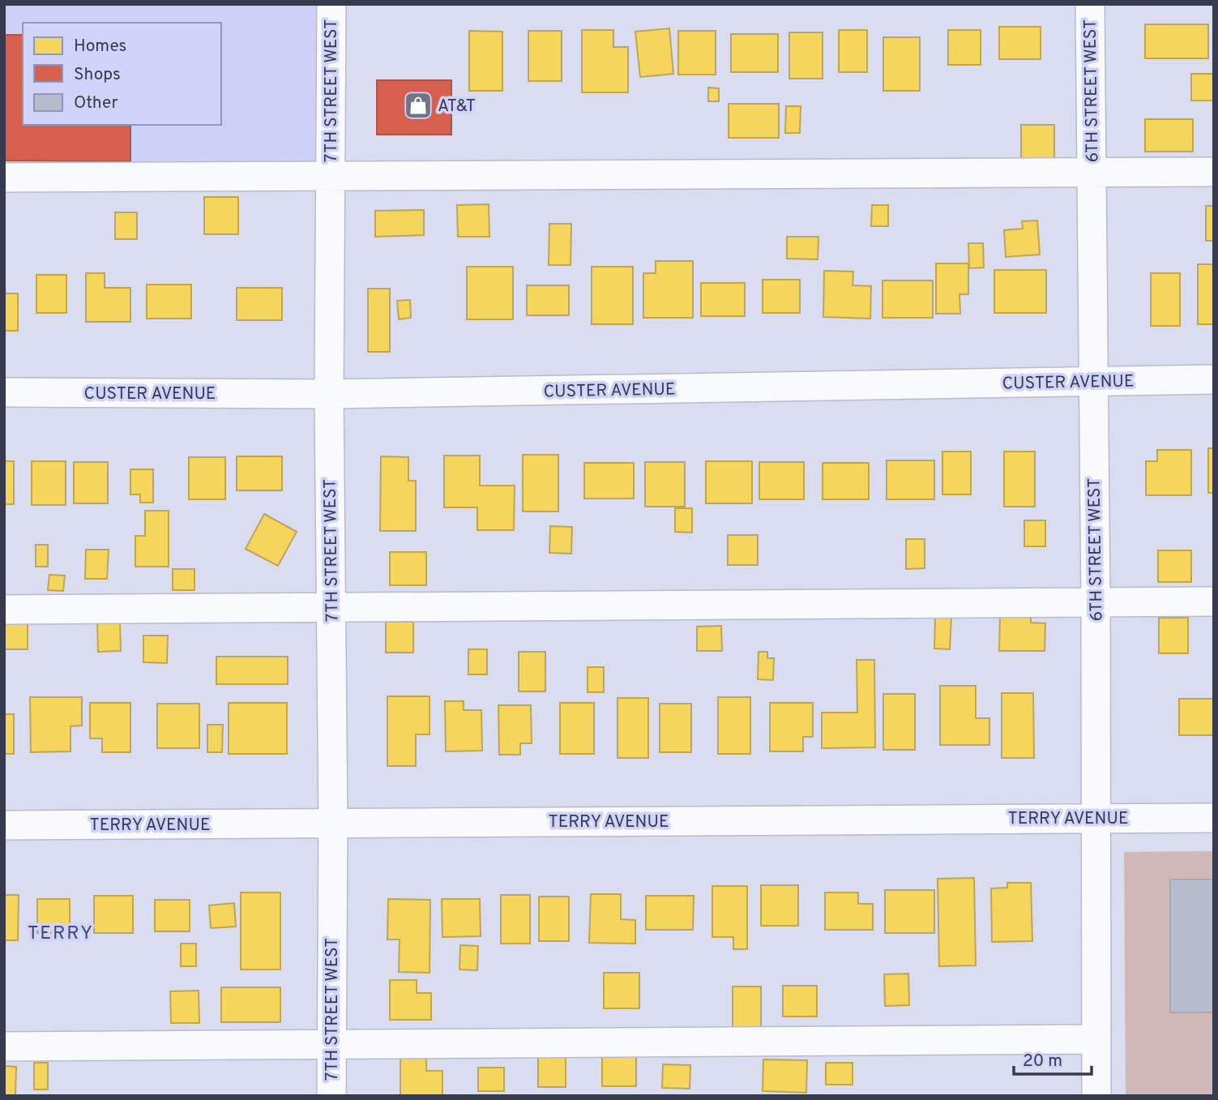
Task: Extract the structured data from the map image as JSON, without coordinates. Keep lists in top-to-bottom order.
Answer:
{
  "streets": {
    "street": [
      "7TH STREET WEST",
      "6TH STREET WEST",
      "CUSTER AVENUE",
      "TERRY AVENUE"
    ]
  },
  "crossings": [
    ["7TH STREET WEST", "CUSTER AVENUE"],
    ["7TH STREET WEST", "TERRY AVENUE"],
    ["6TH STREET WEST", "CUSTER AVENUE"],
    ["6TH STREET WEST", "TERRY AVENUE"]
  ],
  "districts": ["TERRY"],
  "places": {
    "shop": ["AT&T"]
  },
  "legend": ["Homes", "Shops", "Other"],
  "scale_bar": "20 m"
}
